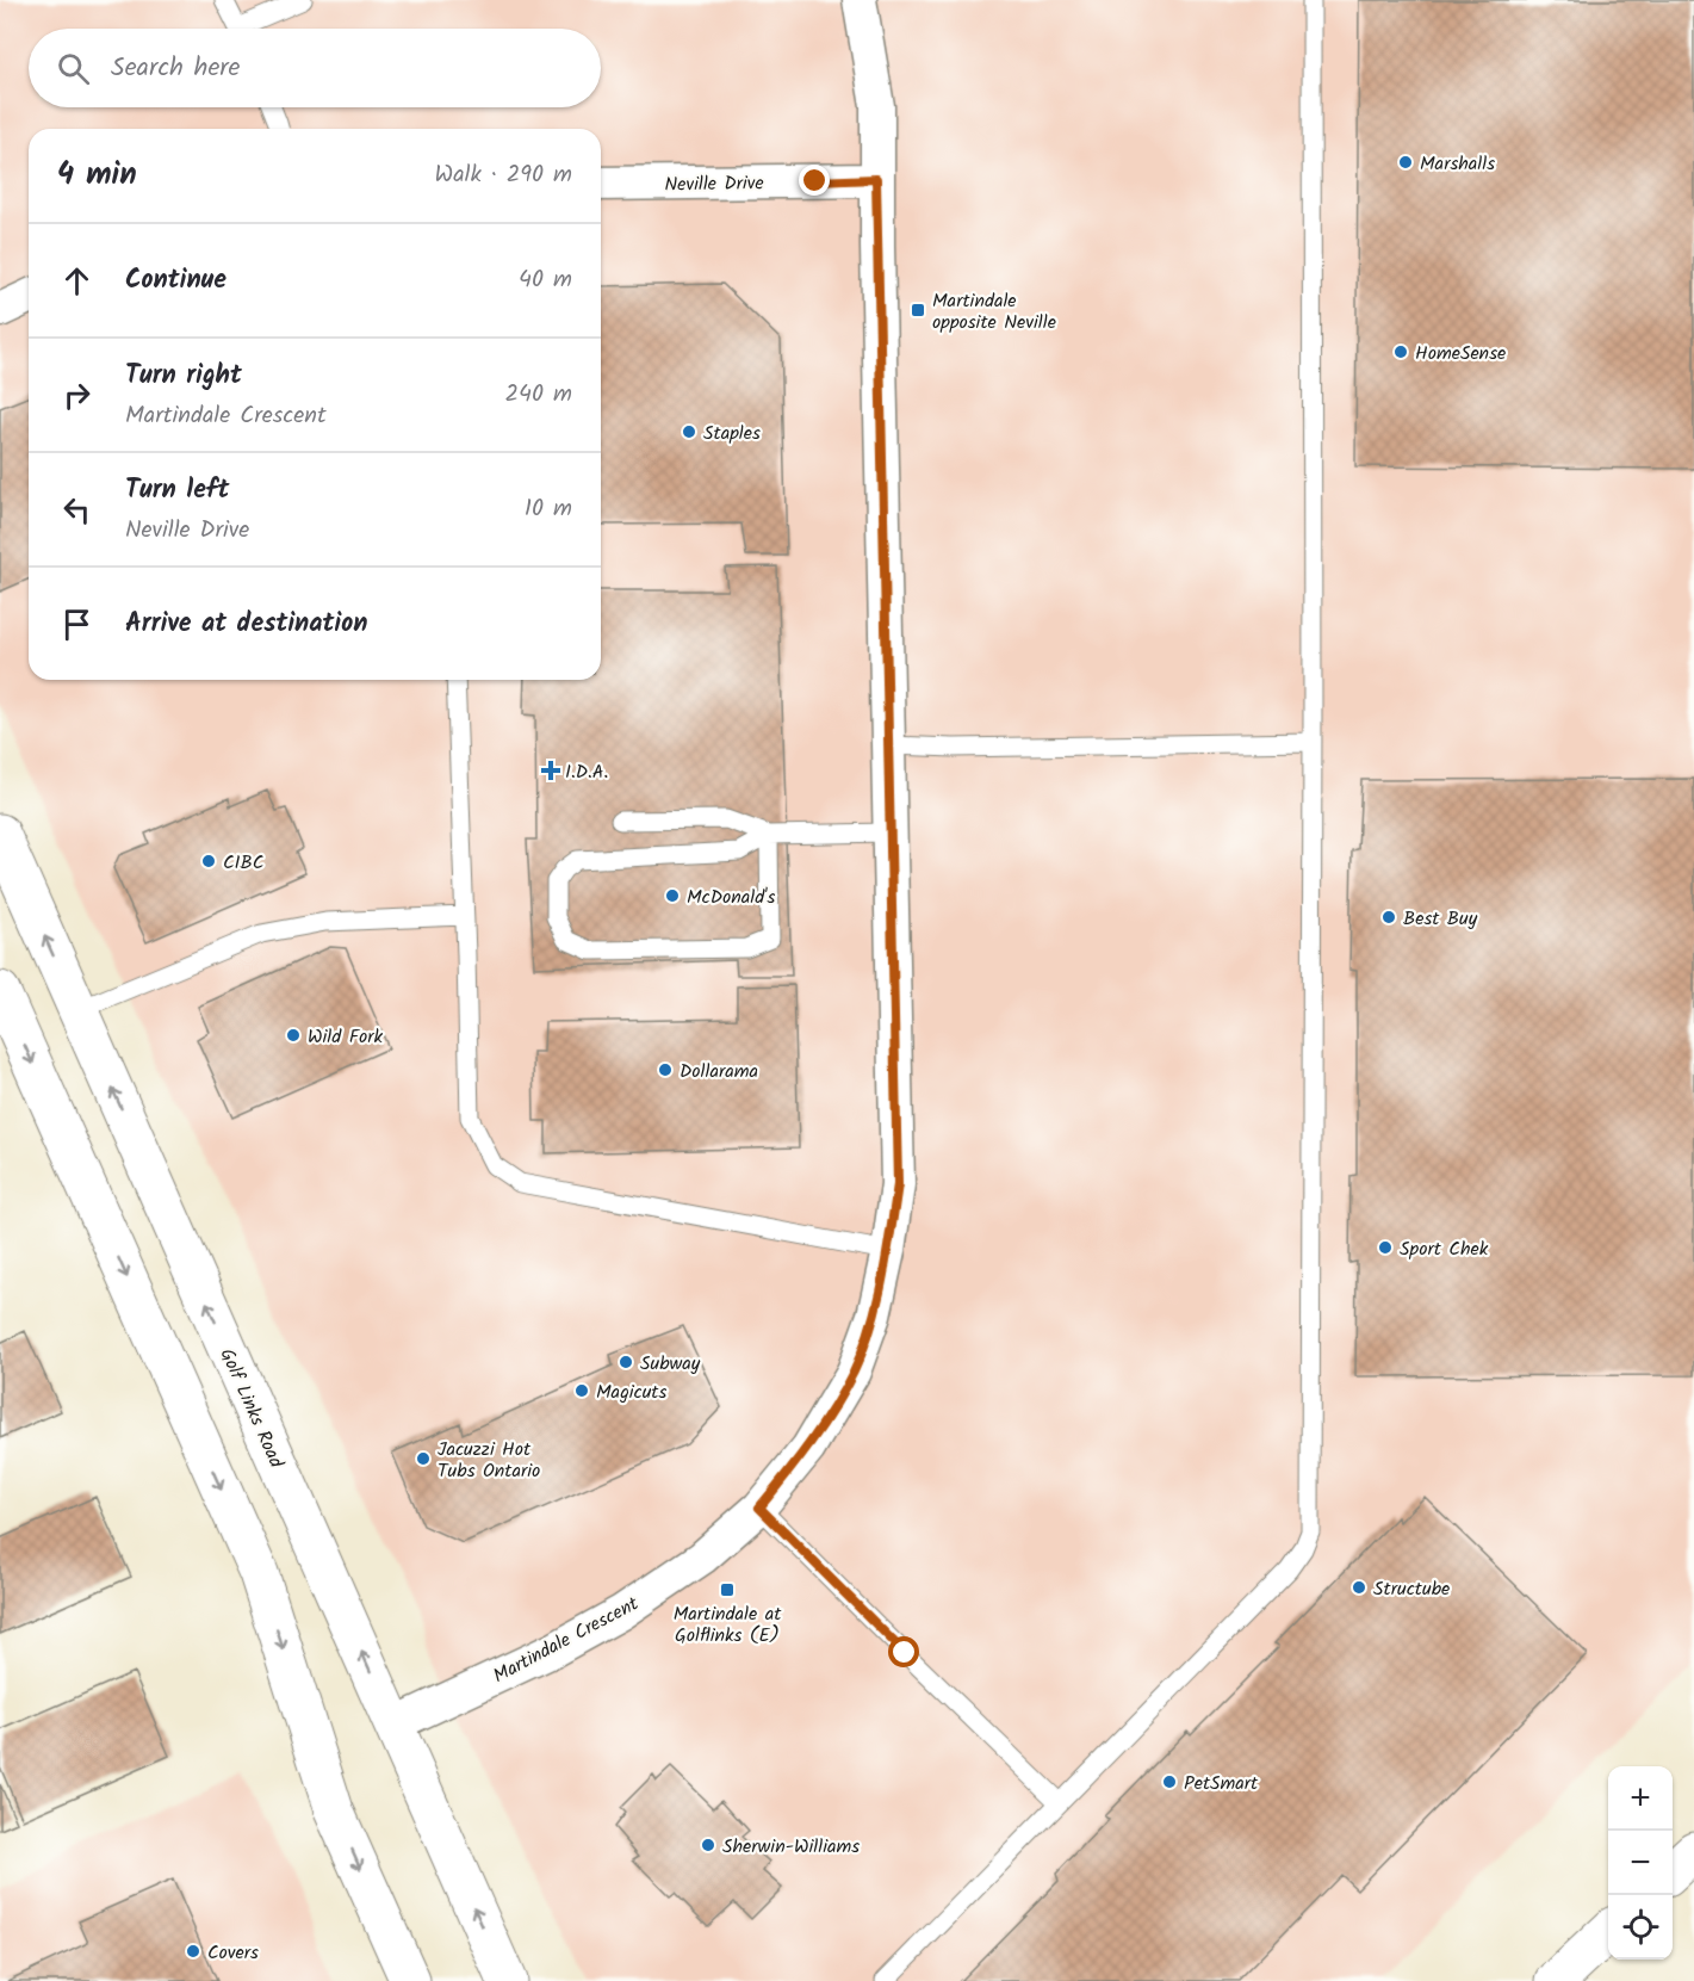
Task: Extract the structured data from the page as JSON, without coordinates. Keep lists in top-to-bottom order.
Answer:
{
  "streets": {
    "main road": ["Golf Links Road"],
    "street": ["Neville Drive", "Martindale Crescent"]
  },
  "crossings": [
    ["Neville Drive", "Martindale Crescent"],
    ["Golf Links Road", "Martindale Crescent"]
  ],
  "places": {
    "other": [
      "Marshalls",
      "HomeSense",
      "Staples",
      "CIBC",
      "McDonald's",
      "Best Buy",
      "Wild Fork",
      "Dollarama",
      "Sport Chek",
      "Subway",
      "Magicuts",
      "Jacuzzi Hot Tubs Ontario",
      "Structube",
      "PetSmart",
      "Sherwin-Williams",
      "Covers"
    ],
    "transit": ["Martindale opposite Neville", "Martindale at Golflinks (E)"],
    "health": ["I.D.A."]
  },
  "page": {
    "search": "Search here",
    "heading": ["4 min", "Walk · 290 m"],
    "list": [
      ["Continue", "40 m"],
      ["Turn right", "Martindale Crescent", "240 m"],
      ["Turn left", "Neville Drive", "10 m"],
      "Arrive at destination"
    ],
    "map_buttons": ["+", "−"]
  }
}
